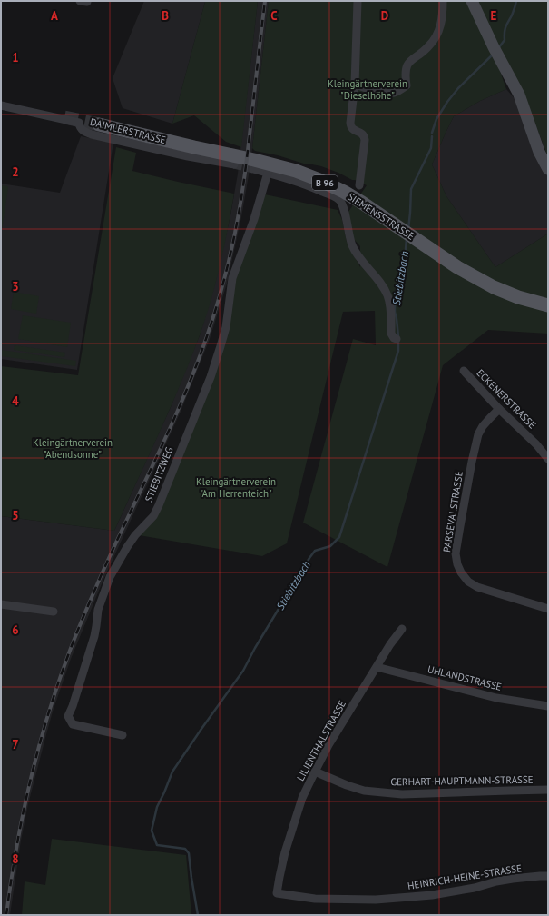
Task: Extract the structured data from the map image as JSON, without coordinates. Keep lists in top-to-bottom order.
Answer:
{
  "streets": {
    "main road": ["B 96", "SIEMENSSTRASSE"],
    "street": [
      "DAIMLERSTRASSE",
      "ECKENERSTRASSE",
      "STIEBITZWEG",
      "PARSEVALSTRASSE",
      "UHLANDSTRASSE",
      "LILIENTHALSTRASSE",
      "GERHART-HAUPTMANN-STRASSE",
      "HEINRICH-HEINE-STRASSE"
    ]
  },
  "crossings": [
    ["ECKENERSTRASSE", "PARSEVALSTRASSE"],
    ["UHLANDSTRASSE", "LILIENTHALSTRASSE"],
    ["LILIENTHALSTRASSE", "GERHART-HAUPTMANN-STRASSE"],
    ["LILIENTHALSTRASSE", "HEINRICH-HEINE-STRASSE"]
  ],
  "water": ["Stiebitzbach"],
  "parks": ["Kleingärtnerverein \"Dieselhöhe\"", "Kleingärtnerverein \"Abendsonne\"", "Kleingärtnerverein \"Am Herrenteich\""],
  "grid": {
    "columns": [
      "A",
      "B",
      "C",
      "D",
      "E"
    ],
    "rows": [
      "1",
      "2",
      "3",
      "4",
      "5",
      "6",
      "7",
      "8"
    ]
  }
}
